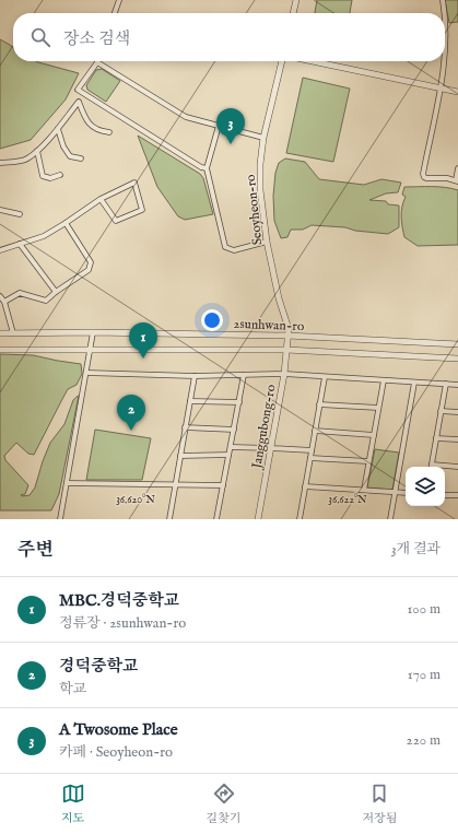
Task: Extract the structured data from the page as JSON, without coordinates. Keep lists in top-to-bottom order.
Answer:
{
  "streets": {
    "street": ["Seoyheon-ro", "2sunhwan-ro", "Janggubong-ro"]
  },
  "crossings": [
    ["Seoyheon-ro", "2sunhwan-ro"],
    ["Seoyheon-ro", "Janggubong-ro"],
    ["2sunhwan-ro", "Janggubong-ro"]
  ],
  "page": {
    "search": "장소 검색",
    "pins": ["3", "1", "2"],
    "heading": ["주변", "3개 결과"],
    "list": [
      {
        "mark": "1",
        "name": "MBC.경덕중학교",
        "note": "정류장 · 2sunhwan-ro",
        "value": "100 m"
      },
      {
        "mark": "2",
        "name": "경덕중학교",
        "note": "학교",
        "value": "170 m"
      },
      {
        "mark": "3",
        "name": "A Twosome Place",
        "note": "카페 · Seoyheon-ro",
        "value": "220 m"
      }
    ],
    "nav": ["지도", "길찾기", "저장됨"]
  },
  "coordinates": ["36.620°N", "36.622°N"]
}
